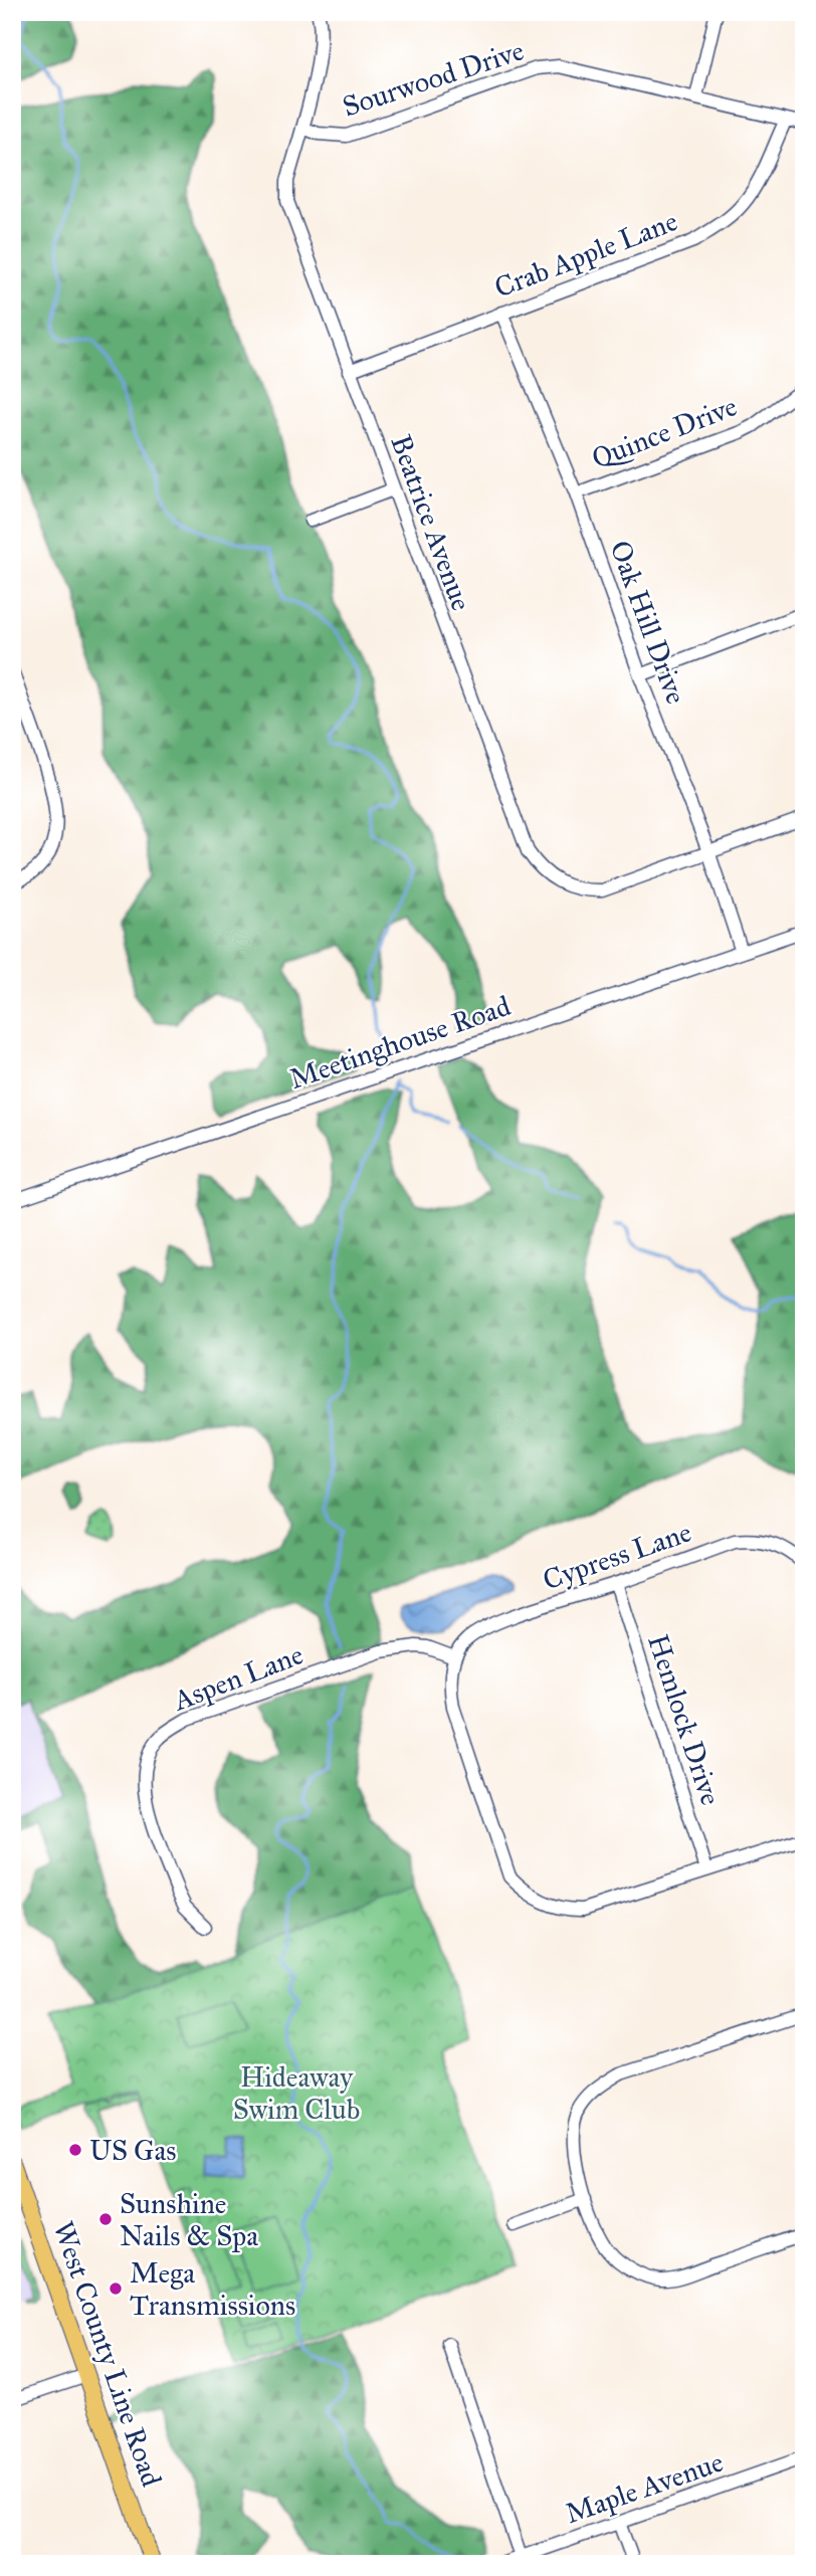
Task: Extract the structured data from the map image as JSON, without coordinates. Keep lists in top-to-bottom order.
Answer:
{
  "streets": {
    "main road": ["West County Line Road"],
    "street": [
      "Sourwood Drive",
      "Crab Apple Lane",
      "Quince Drive",
      "Beatrice Avenue",
      "Oak Hill Drive",
      "Meetinghouse Road",
      "Cypress Lane",
      "Aspen Lane",
      "Hemlock Drive",
      "Maple Avenue"
    ]
  },
  "crossings": [
    ["Sourwood Drive", "Crab Apple Lane"],
    ["Sourwood Drive", "Beatrice Avenue"],
    ["Crab Apple Lane", "Beatrice Avenue"],
    ["Crab Apple Lane", "Oak Hill Drive"],
    ["Quince Drive", "Oak Hill Drive"],
    ["Beatrice Avenue", "Oak Hill Drive"],
    ["Oak Hill Drive", "Meetinghouse Road"],
    ["Cypress Lane", "Aspen Lane"],
    ["Cypress Lane", "Hemlock Drive"]
  ],
  "parks": ["Hideaway Swim Club"],
  "places": ["US Gas", "Sunshine Nails & Spa", "Mega Transmissions"]
}
